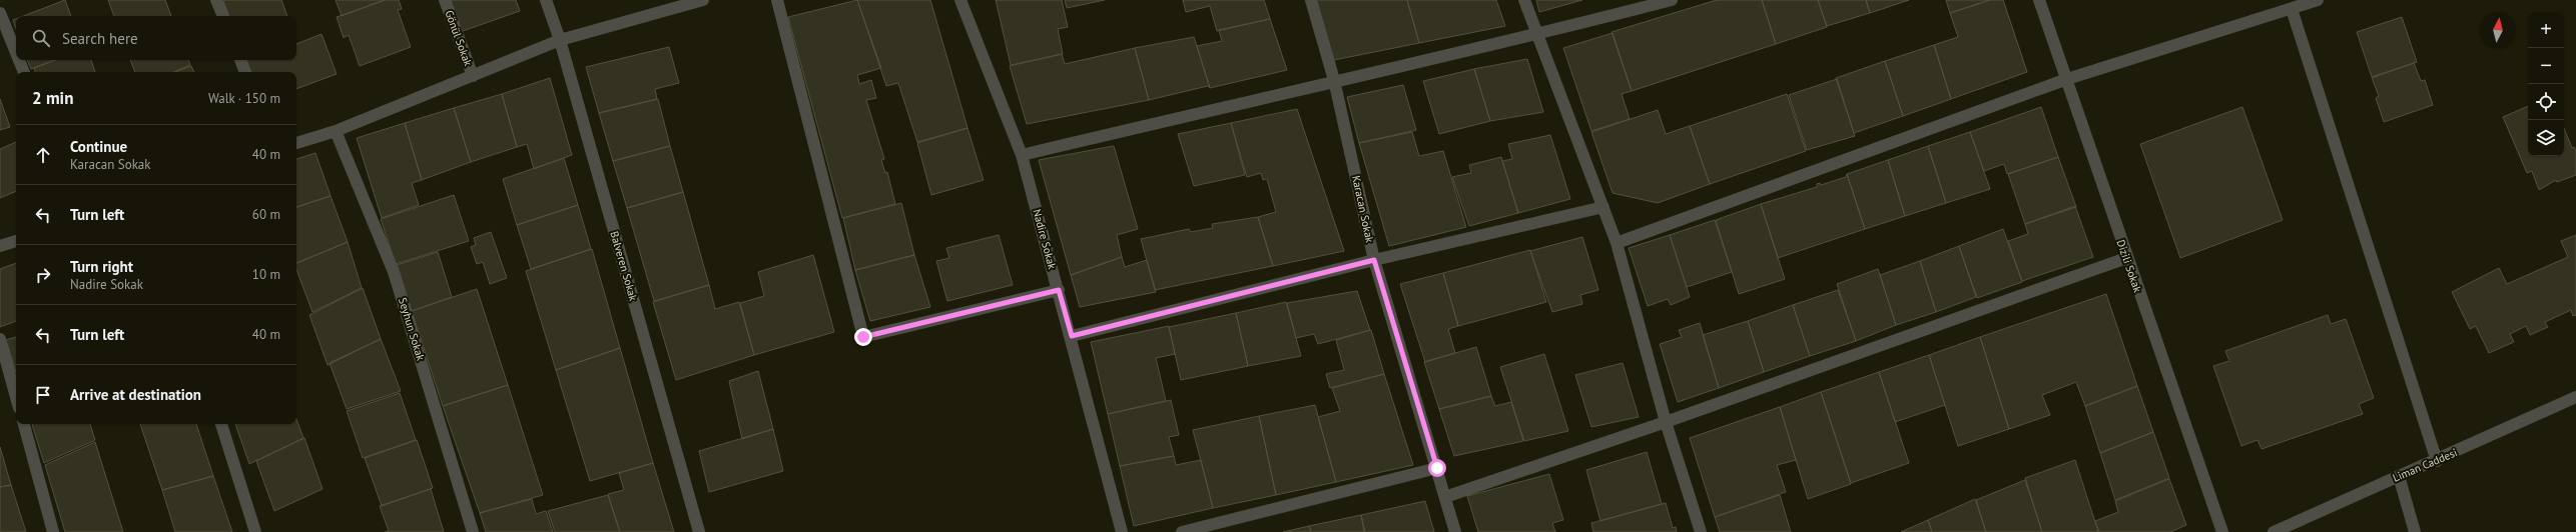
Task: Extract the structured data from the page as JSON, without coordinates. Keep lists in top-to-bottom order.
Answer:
{
  "streets": {
    "street": [
      "Gönül Sokak",
      "Karacan Sokak",
      "Nadire Sokak",
      "Balveren Sokak",
      "Dizili Sokak",
      "Seyhun Sokak",
      "Liman Caddesi"
    ]
  },
  "north": "top",
  "page": {
    "map_buttons": ["+", "−"],
    "search": "Search here",
    "heading": ["2 min", "Walk · 150 m"],
    "list": [
      ["Continue", "Karacan Sokak", "40 m"],
      ["Turn left", "60 m"],
      ["Turn right", "Nadire Sokak", "10 m"],
      ["Turn left", "40 m"],
      "Arrive at destination"
    ]
  }
}
